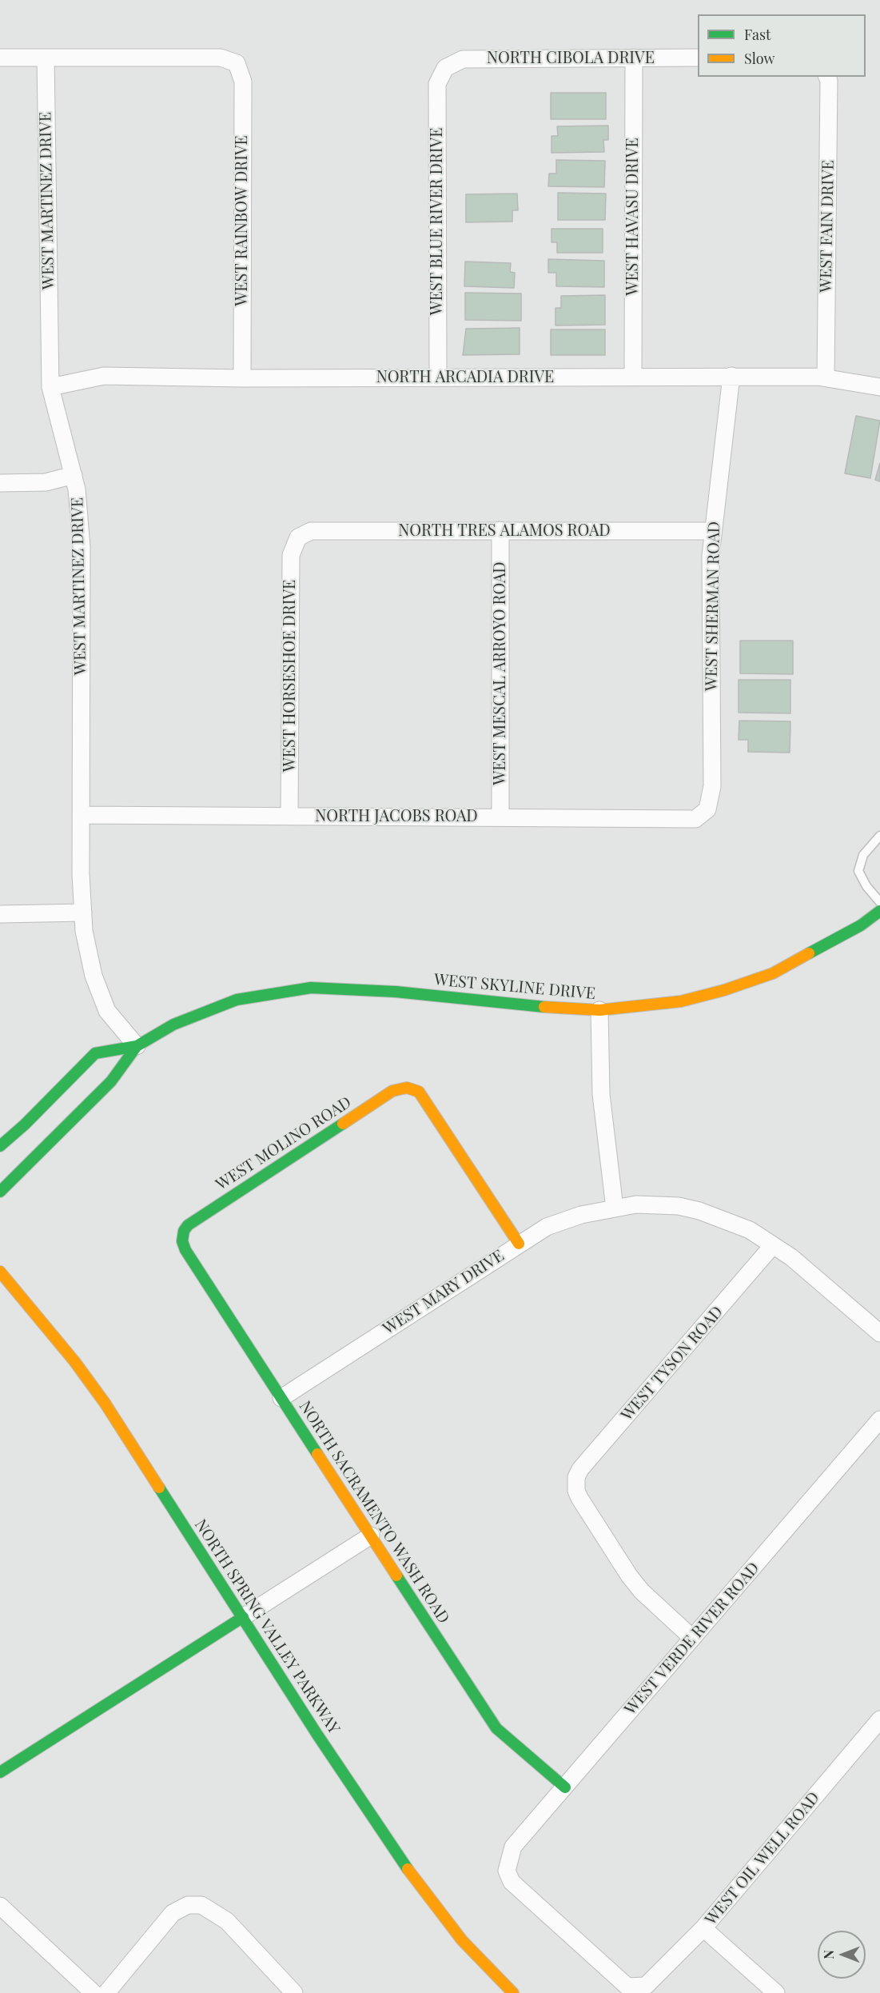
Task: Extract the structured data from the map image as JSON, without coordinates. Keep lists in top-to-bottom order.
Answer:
{
  "streets": {
    "street": [
      "NORTH CIBOLA DRIVE",
      "WEST MARTINEZ DRIVE",
      "WEST HAVASU DRIVE",
      "WEST RAINBOW DRIVE",
      "WEST BLUE RIVER DRIVE",
      "WEST FAIN DRIVE",
      "NORTH ARCADIA DRIVE",
      "NORTH TRES ALAMOS ROAD",
      "WEST SHERMAN ROAD",
      "WEST MESCAL ARROYO ROAD",
      "WEST HORSESHOE DRIVE",
      "NORTH JACOBS ROAD",
      "WEST SKYLINE DRIVE",
      "WEST MOLINO ROAD",
      "WEST MARY DRIVE",
      "WEST TYSON ROAD",
      "NORTH SACRAMENTO WASH ROAD",
      "NORTH SPRING VALLEY PARKWAY",
      "WEST VERDE RIVER ROAD",
      "WEST OIL WELL ROAD"
    ]
  },
  "crossings": [
    ["NORTH CIBOLA DRIVE", "WEST HAVASU DRIVE"],
    ["NORTH CIBOLA DRIVE", "WEST BLUE RIVER DRIVE"],
    ["WEST MARTINEZ DRIVE", "WEST RAINBOW DRIVE"],
    ["WEST MARTINEZ DRIVE", "NORTH ARCADIA DRIVE"],
    ["WEST MARTINEZ DRIVE", "NORTH JACOBS ROAD"],
    ["WEST MARTINEZ DRIVE", "WEST SKYLINE DRIVE"],
    ["WEST HAVASU DRIVE", "NORTH ARCADIA DRIVE"],
    ["WEST RAINBOW DRIVE", "NORTH ARCADIA DRIVE"],
    ["WEST BLUE RIVER DRIVE", "NORTH ARCADIA DRIVE"],
    ["WEST FAIN DRIVE", "NORTH ARCADIA DRIVE"],
    ["NORTH ARCADIA DRIVE", "WEST SHERMAN ROAD"],
    ["NORTH TRES ALAMOS ROAD", "WEST SHERMAN ROAD"],
    ["NORTH TRES ALAMOS ROAD", "WEST MESCAL ARROYO ROAD"],
    ["NORTH TRES ALAMOS ROAD", "WEST HORSESHOE DRIVE"],
    ["WEST SHERMAN ROAD", "NORTH JACOBS ROAD"],
    ["WEST MESCAL ARROYO ROAD", "NORTH JACOBS ROAD"],
    ["WEST HORSESHOE DRIVE", "NORTH JACOBS ROAD"],
    ["WEST MOLINO ROAD", "WEST MARY DRIVE"],
    ["WEST MOLINO ROAD", "NORTH SACRAMENTO WASH ROAD"],
    ["WEST MARY DRIVE", "WEST TYSON ROAD"],
    ["WEST MARY DRIVE", "NORTH SACRAMENTO WASH ROAD"],
    ["WEST TYSON ROAD", "WEST VERDE RIVER ROAD"],
    ["NORTH SACRAMENTO WASH ROAD", "WEST VERDE RIVER ROAD"],
    ["WEST VERDE RIVER ROAD", "WEST OIL WELL ROAD"]
  ],
  "legend": ["Fast", "Slow"],
  "north": "left"
}
